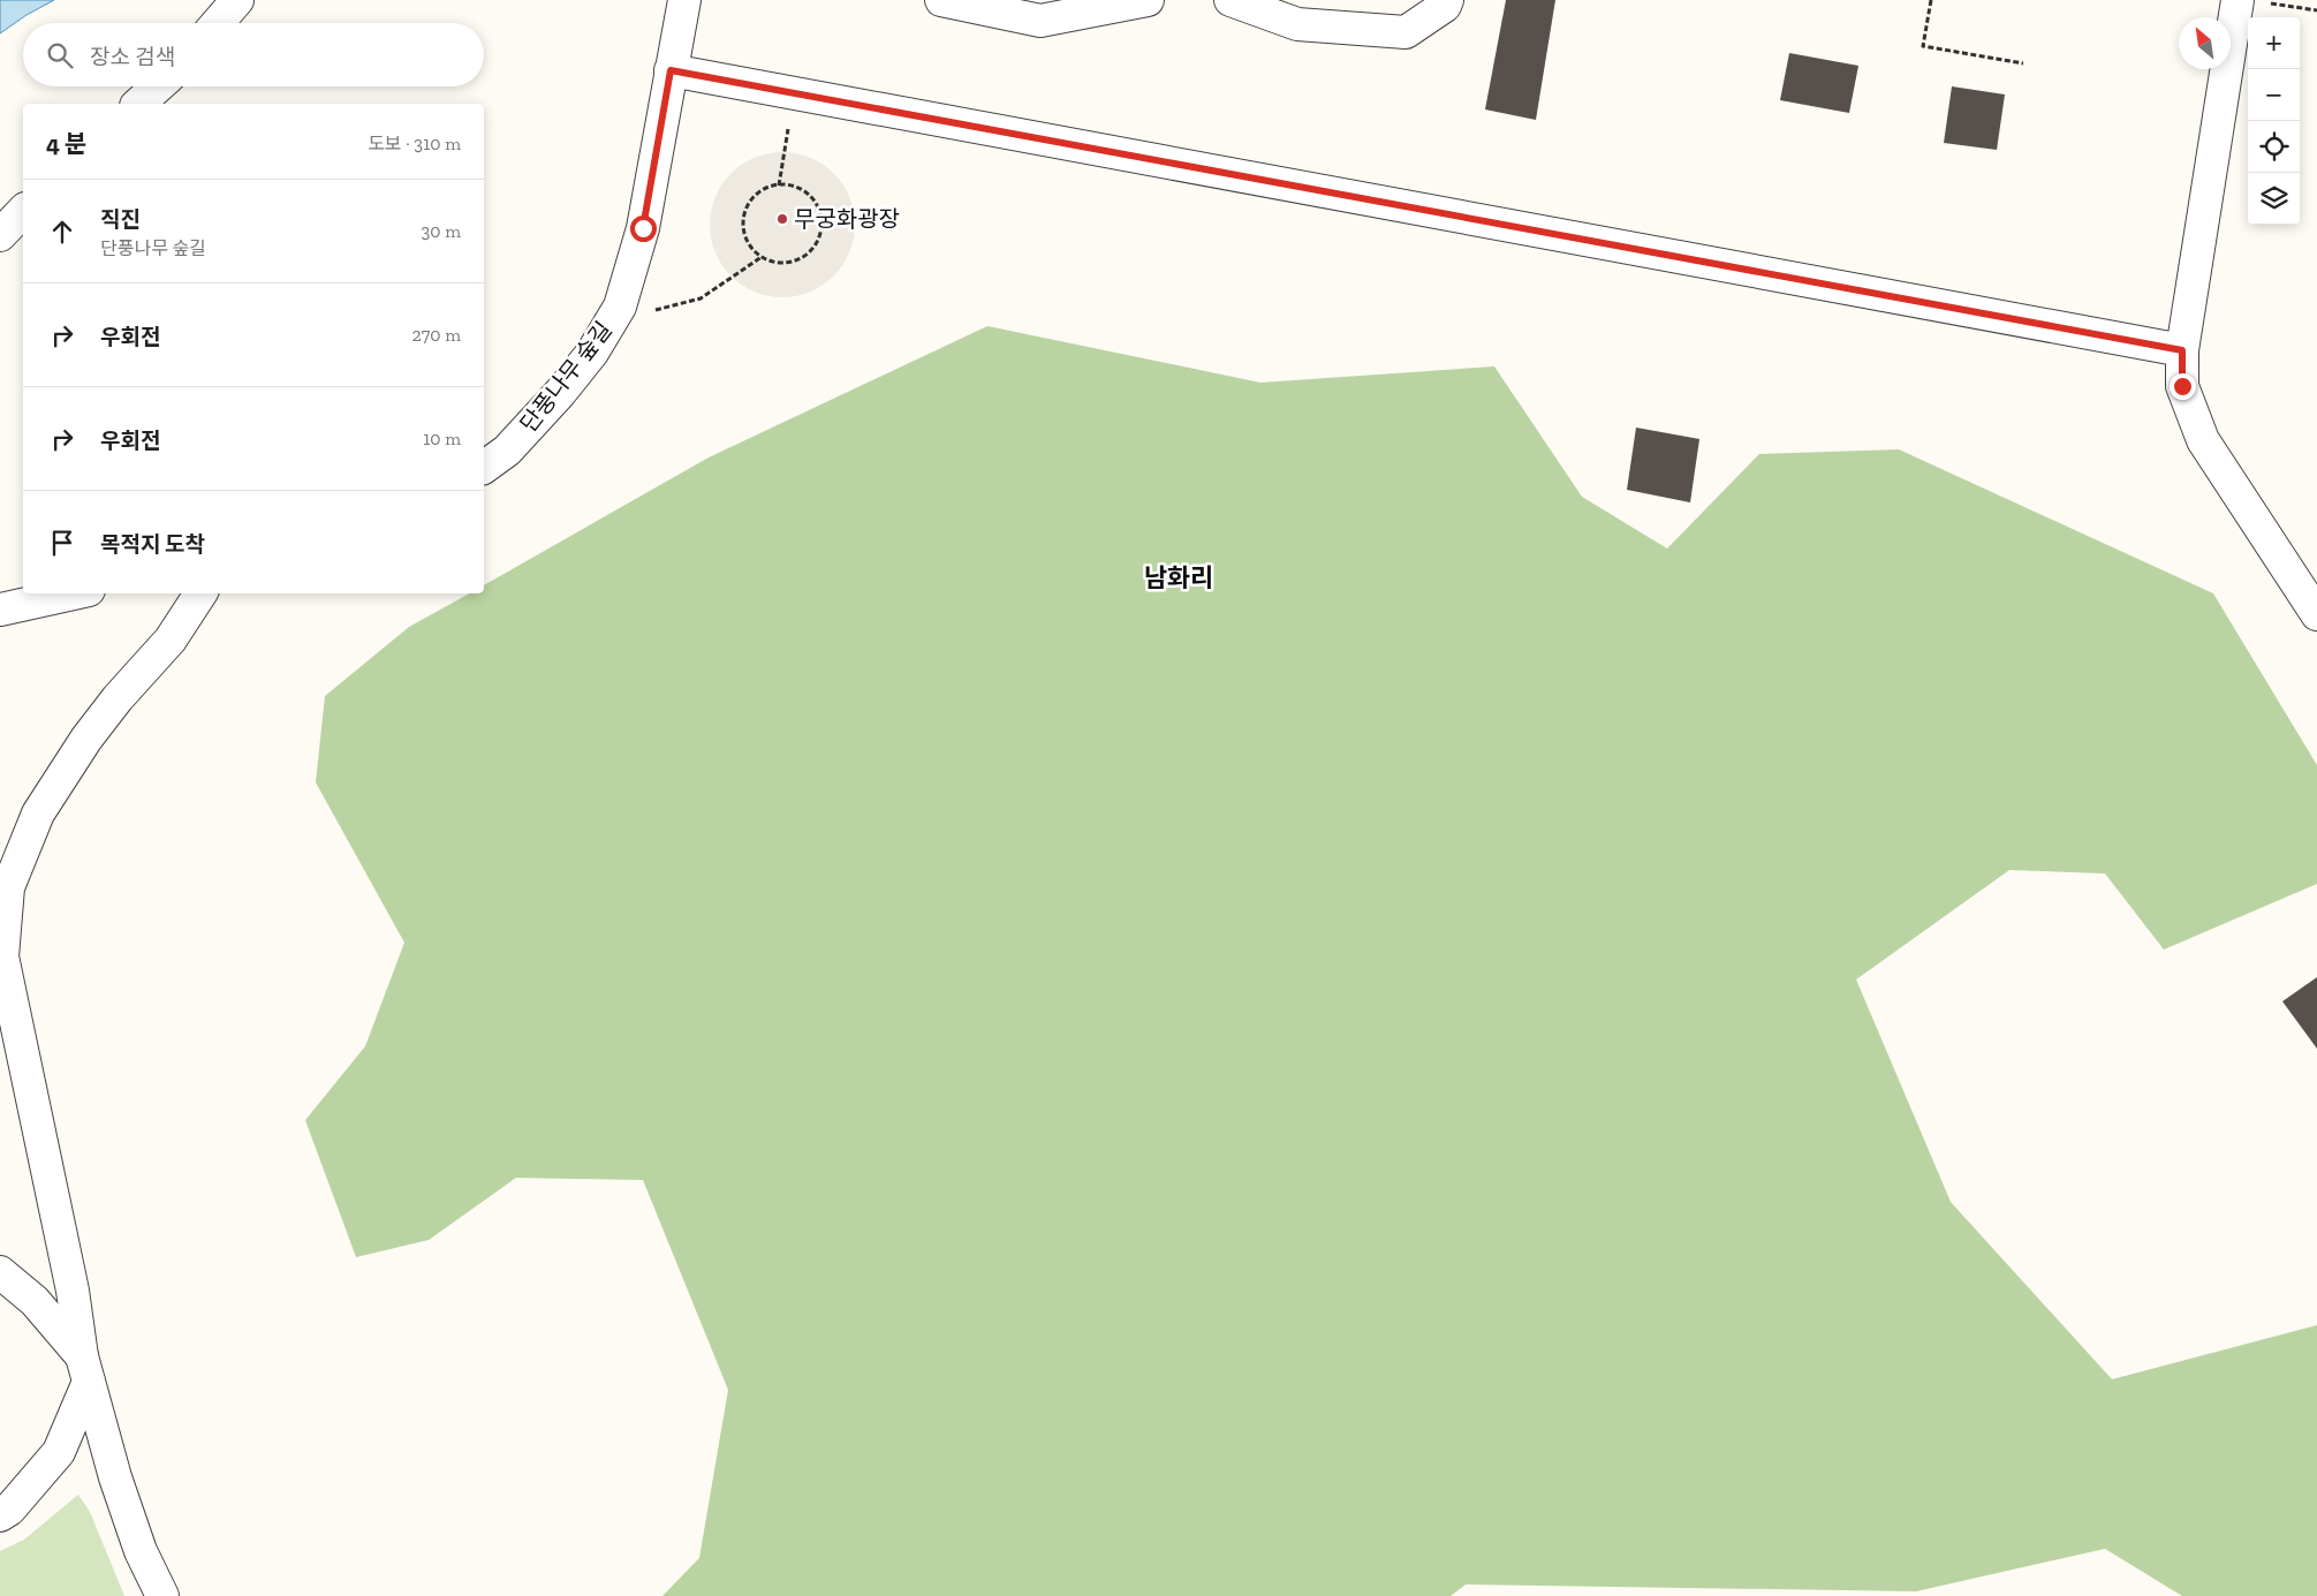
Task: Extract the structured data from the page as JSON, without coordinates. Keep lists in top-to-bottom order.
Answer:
{
  "streets": {
    "street": ["단풍나무 숲길"]
  },
  "districts": ["남화리"],
  "places": ["무궁화광장"],
  "north": "top left",
  "page": {
    "map_buttons": ["+", "−"],
    "search": "장소 검색",
    "heading": ["4 분", "도보 · 310 m"],
    "list": [
      ["직진", "단풍나무 숲길", "30 m"],
      ["우회전", "270 m"],
      ["우회전", "10 m"],
      "목적지 도착"
    ]
  }
}
